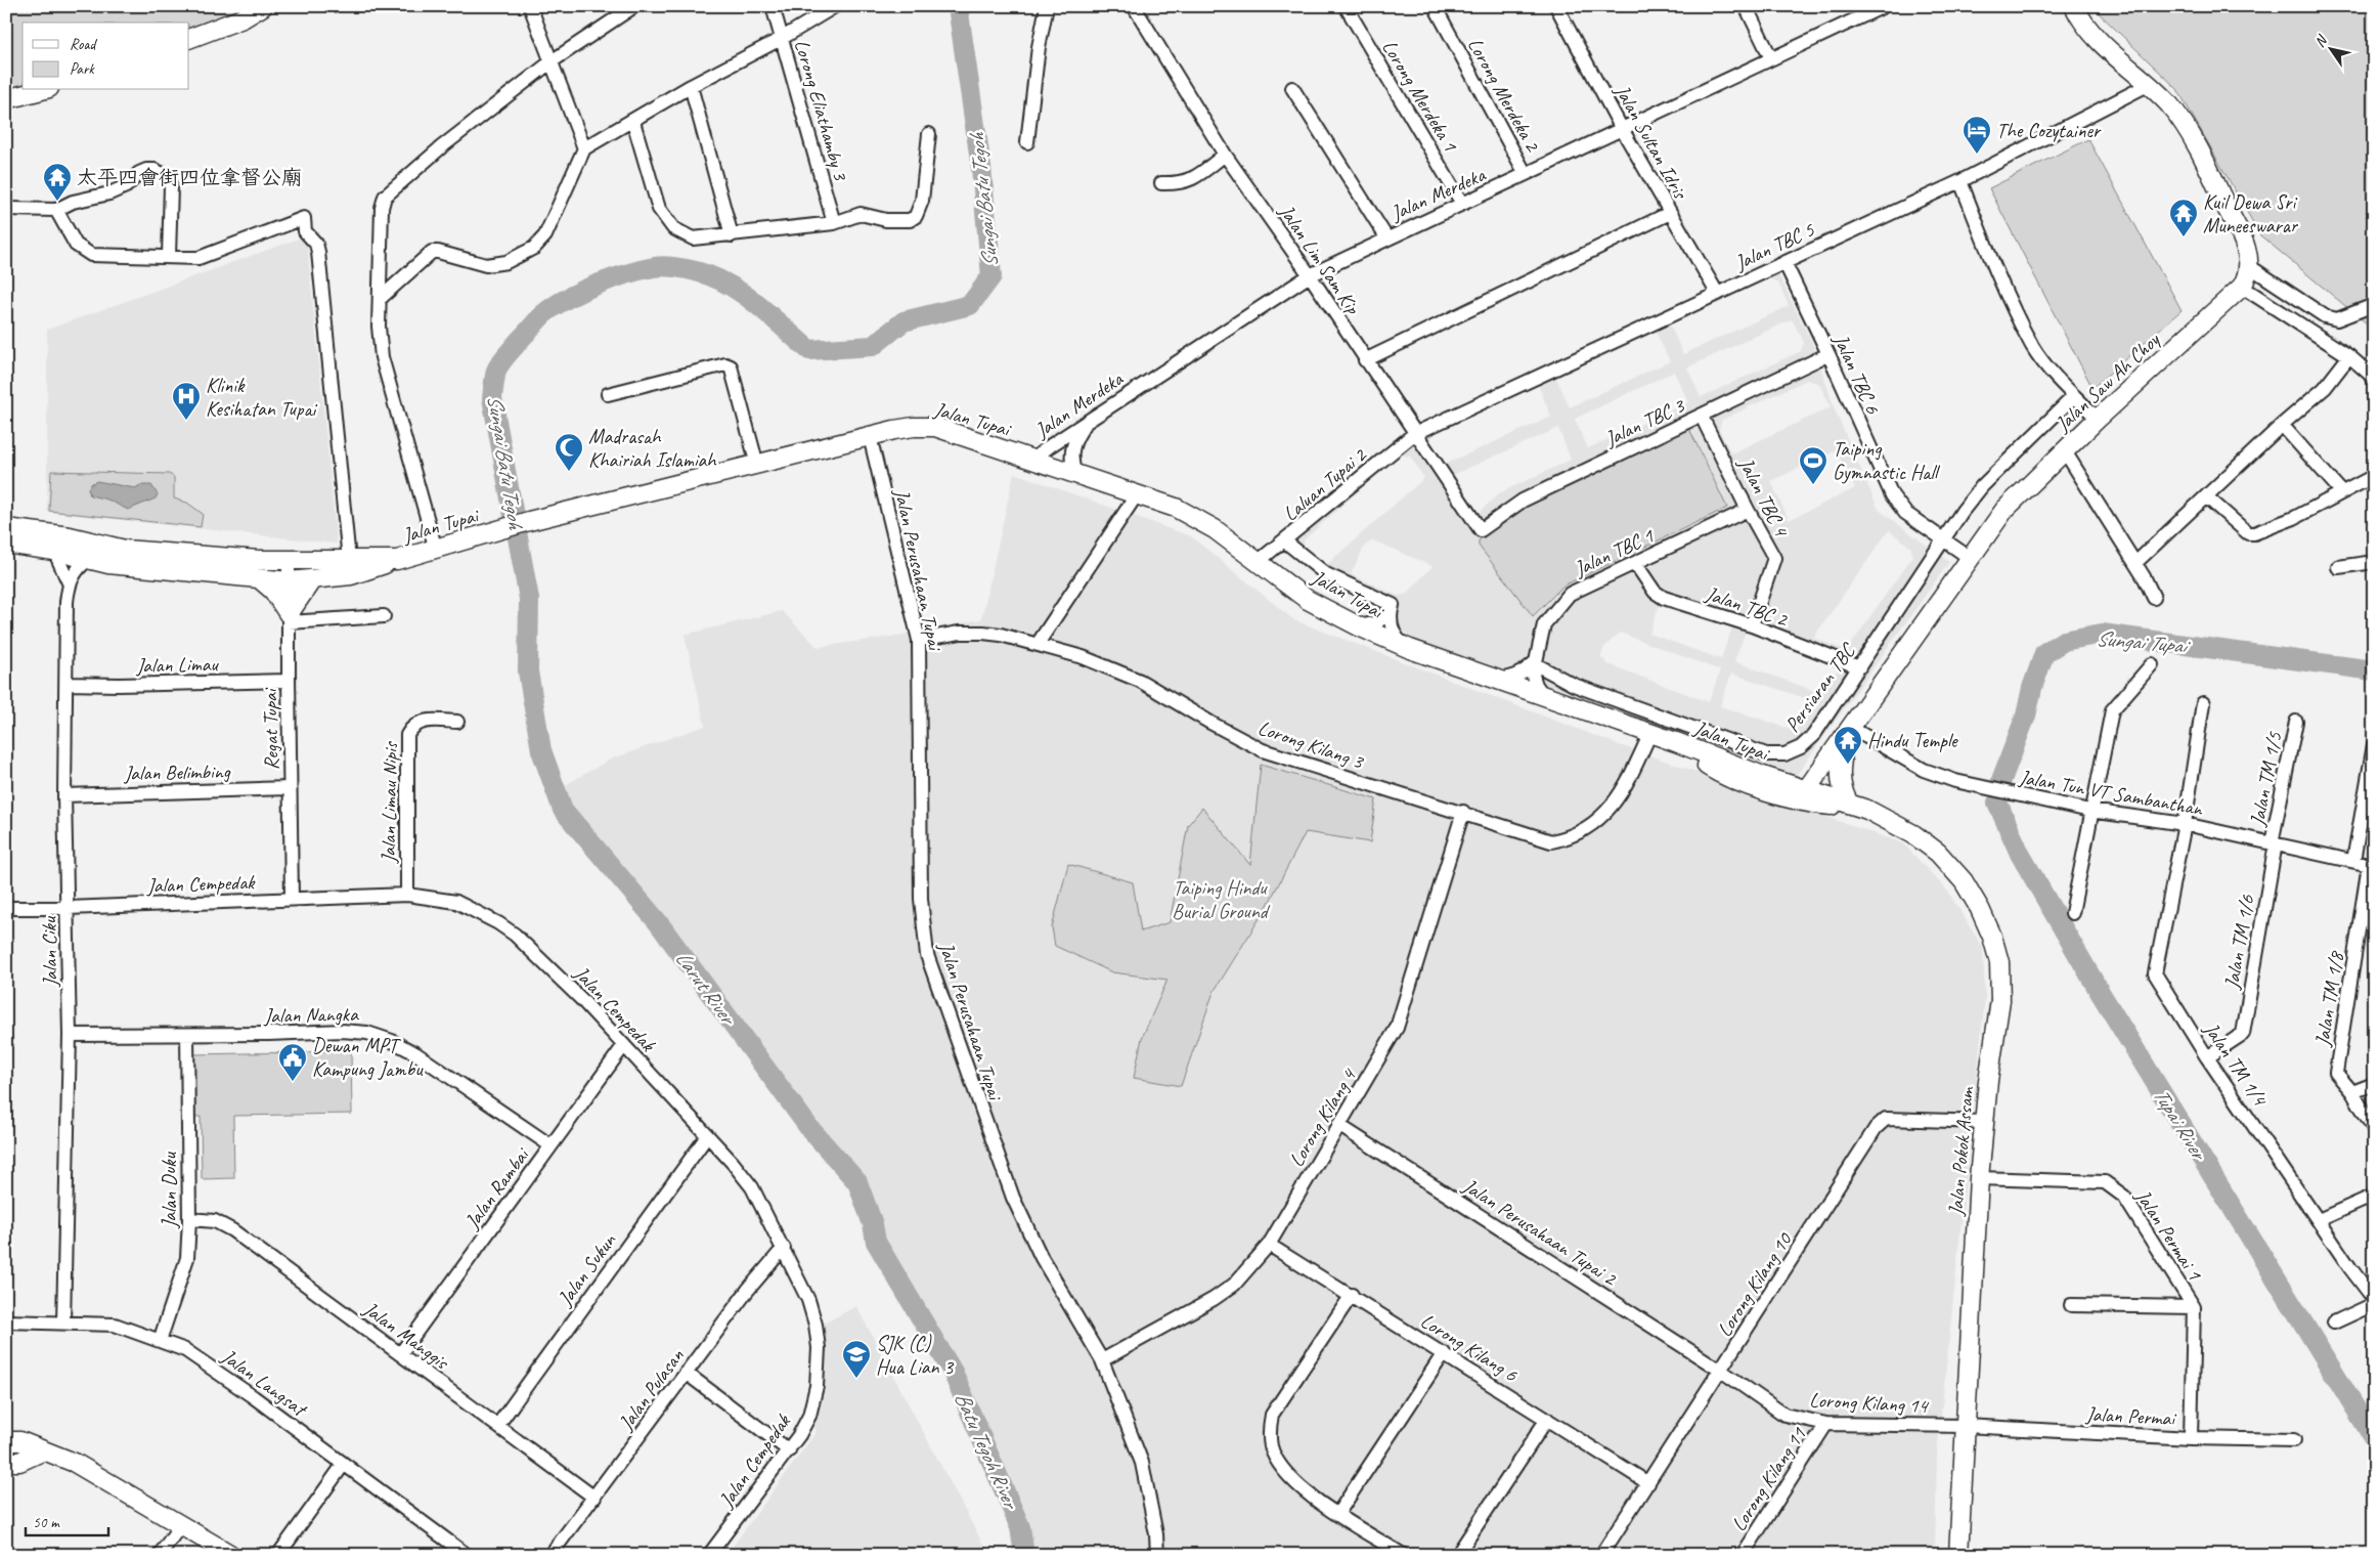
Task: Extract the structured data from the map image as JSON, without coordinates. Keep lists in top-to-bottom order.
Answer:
{
  "streets": {
    "main road": ["Jalan Saw Ah Choy", "Jalan Tupai", "Jalan Pokok Assam"],
    "street": [
      "Lorong Merdeka 2",
      "Lorong Merdeka 1",
      "Lorong Eliathamby 3",
      "Jalan Sultan Idris",
      "Jalan Merdeka",
      "Jalan TBC 5",
      "Jalan Lim Sam Kip",
      "Jalan TBC 6",
      "Jalan TBC 3",
      "Laluan Tupai 2",
      "Jalan TBC 4",
      "Jalan TBC 1",
      "Jalan Perusahaan Tupai",
      "Jalan TBC 2",
      "Jalan Limau",
      "Persiaran TBC",
      "Regat Tupai",
      "Lorong Kilang 3",
      "Jalan Belimbing",
      "Jalan TM 1/5",
      "Jalan Tun VT Sambanthan",
      "Jalan Limau Nipis",
      "Jalan Cempedak",
      "Jalan TM 1/6",
      "Jalan Ciku",
      "Jalan TM 1/8",
      "Jalan Nangka",
      "Jalan TM 1/4",
      "Lorong Kilang 4",
      "Jalan Rambai",
      "Jalan Duku",
      "Jalan Perusahaan Tupai 2",
      "Jalan Permai 1",
      "Jalan Sukun",
      "Lorong Kilang 10",
      "Jalan Manggis",
      "Lorong Kilang 6",
      "Jalan Langsat",
      "Jalan Pulasan",
      "Lorong Kilang 14",
      "Jalan Permai",
      "Lorong Kilang 11"
    ]
  },
  "crossings": [
    ["Lorong Merdeka 2", "Jalan Merdeka"],
    ["Lorong Merdeka 1", "Jalan Merdeka"],
    ["Jalan Sultan Idris", "Jalan Merdeka"],
    ["Jalan Sultan Idris", "Jalan TBC 5"],
    ["Jalan Merdeka", "Jalan Lim Sam Kip"],
    ["Jalan Merdeka", "Jalan Tupai"],
    ["Jalan TBC 5", "Jalan Lim Sam Kip"],
    ["Jalan TBC 5", "Jalan TBC 6"],
    ["Jalan TBC 5", "Laluan Tupai 2"],
    ["Jalan Lim Sam Kip", "Jalan TBC 3"],
    ["Jalan Lim Sam Kip", "Laluan Tupai 2"],
    ["Jalan TBC 6", "Jalan Saw Ah Choy"],
    ["Jalan TBC 6", "Jalan TBC 3"],
    ["Jalan TBC 6", "Persiaran TBC"],
    ["Jalan Saw Ah Choy", "Jalan Tupai"],
    ["Jalan Saw Ah Choy", "Jalan Tun VT Sambanthan"],
    ["Jalan Tupai", "Laluan Tupai 2"],
    ["Jalan Tupai", "Jalan Perusahaan Tupai"],
    ["Jalan Tupai", "Regat Tupai"],
    ["Jalan Tupai", "Lorong Kilang 3"],
    ["Jalan Tupai", "Jalan Pokok Assam"],
    ["Jalan TBC 3", "Jalan TBC 4"],
    ["Jalan TBC 4", "Jalan TBC 1"],
    ["Jalan TBC 4", "Jalan TBC 2"],
    ["Jalan TBC 1", "Jalan TBC 2"],
    ["Jalan TBC 1", "Persiaran TBC"],
    ["Jalan Perusahaan Tupai", "Lorong Kilang 3"],
    ["Jalan Perusahaan Tupai", "Lorong Kilang 4"],
    ["Jalan TBC 2", "Persiaran TBC"],
    ["Jalan Limau", "Regat Tupai"],
    ["Jalan Limau", "Jalan Ciku"],
    ["Regat Tupai", "Jalan Belimbing"],
    ["Regat Tupai", "Jalan Cempedak"],
    ["Lorong Kilang 3", "Lorong Kilang 4"],
    ["Jalan Belimbing", "Jalan Ciku"],
    ["Jalan TM 1/5", "Jalan Tun VT Sambanthan"],
    ["Jalan TM 1/5", "Jalan TM 1/6"],
    ["Jalan Tun VT Sambanthan", "Jalan TM 1/6"],
    ["Jalan Tun VT Sambanthan", "Jalan TM 1/8"],
    ["Jalan Tun VT Sambanthan", "Jalan TM 1/4"],
    ["Jalan Limau Nipis", "Jalan Cempedak"],
    ["Jalan Cempedak", "Jalan Ciku"],
    ["Jalan Cempedak", "Jalan Rambai"],
    ["Jalan Cempedak", "Jalan Sukun"],
    ["Jalan Cempedak", "Jalan Pulasan"],
    ["Jalan TM 1/6", "Jalan TM 1/4"],
    ["Jalan Ciku", "Jalan Nangka"],
    ["Jalan Ciku", "Jalan Langsat"],
    ["Jalan Nangka", "Jalan Rambai"],
    ["Jalan Nangka", "Jalan Duku"],
    ["Lorong Kilang 4", "Jalan Perusahaan Tupai 2"],
    ["Lorong Kilang 4", "Lorong Kilang 6"],
    ["Jalan Pokok Assam", "Jalan Permai 1"],
    ["Jalan Pokok Assam", "Lorong Kilang 10"],
    ["Jalan Pokok Assam", "Lorong Kilang 14"],
    ["Jalan Pokok Assam", "Jalan Permai"],
    ["Jalan Rambai", "Jalan Manggis"],
    ["Jalan Duku", "Jalan Manggis"],
    ["Jalan Duku", "Jalan Langsat"],
    ["Jalan Perusahaan Tupai 2", "Lorong Kilang 10"],
    ["Jalan Perusahaan Tupai 2", "Lorong Kilang 14"],
    ["Jalan Permai 1", "Jalan Permai"],
    ["Jalan Sukun", "Jalan Manggis"],
    ["Lorong Kilang 10", "Lorong Kilang 6"],
    ["Lorong Kilang 10", "Lorong Kilang 14"],
    ["Jalan Manggis", "Jalan Pulasan"],
    ["Lorong Kilang 14", "Jalan Permai"],
    ["Lorong Kilang 14", "Lorong Kilang 11"]
  ],
  "water": [
    "Sungai Batu Tegoh",
    "Sungai Tupai",
    "Larut River",
    "Tupai River",
    "Batu Tegoh River"
  ],
  "parks": ["Taiping Hindu Burial Ground"],
  "places": {
    "hotel": ["The Cozytainer"],
    "temple": ["太平四會街四位拿督公廟", "Kuil Dewa Sri Muneeswarar", "Hindu Temple"],
    "hospital": ["Klinik Kesihatan Tupai"],
    "mosque": ["Madrasah Khairiah Islamiah"],
    "sports": ["Taiping Gymnastic Hall"],
    "public building": ["Dewan MPT Kampung Jambu"],
    "school or university": ["SJK (C) Hua Lian 3"]
  },
  "legend": ["Road", "Park"],
  "scale_bar": "50 m",
  "north": "top left"
}
